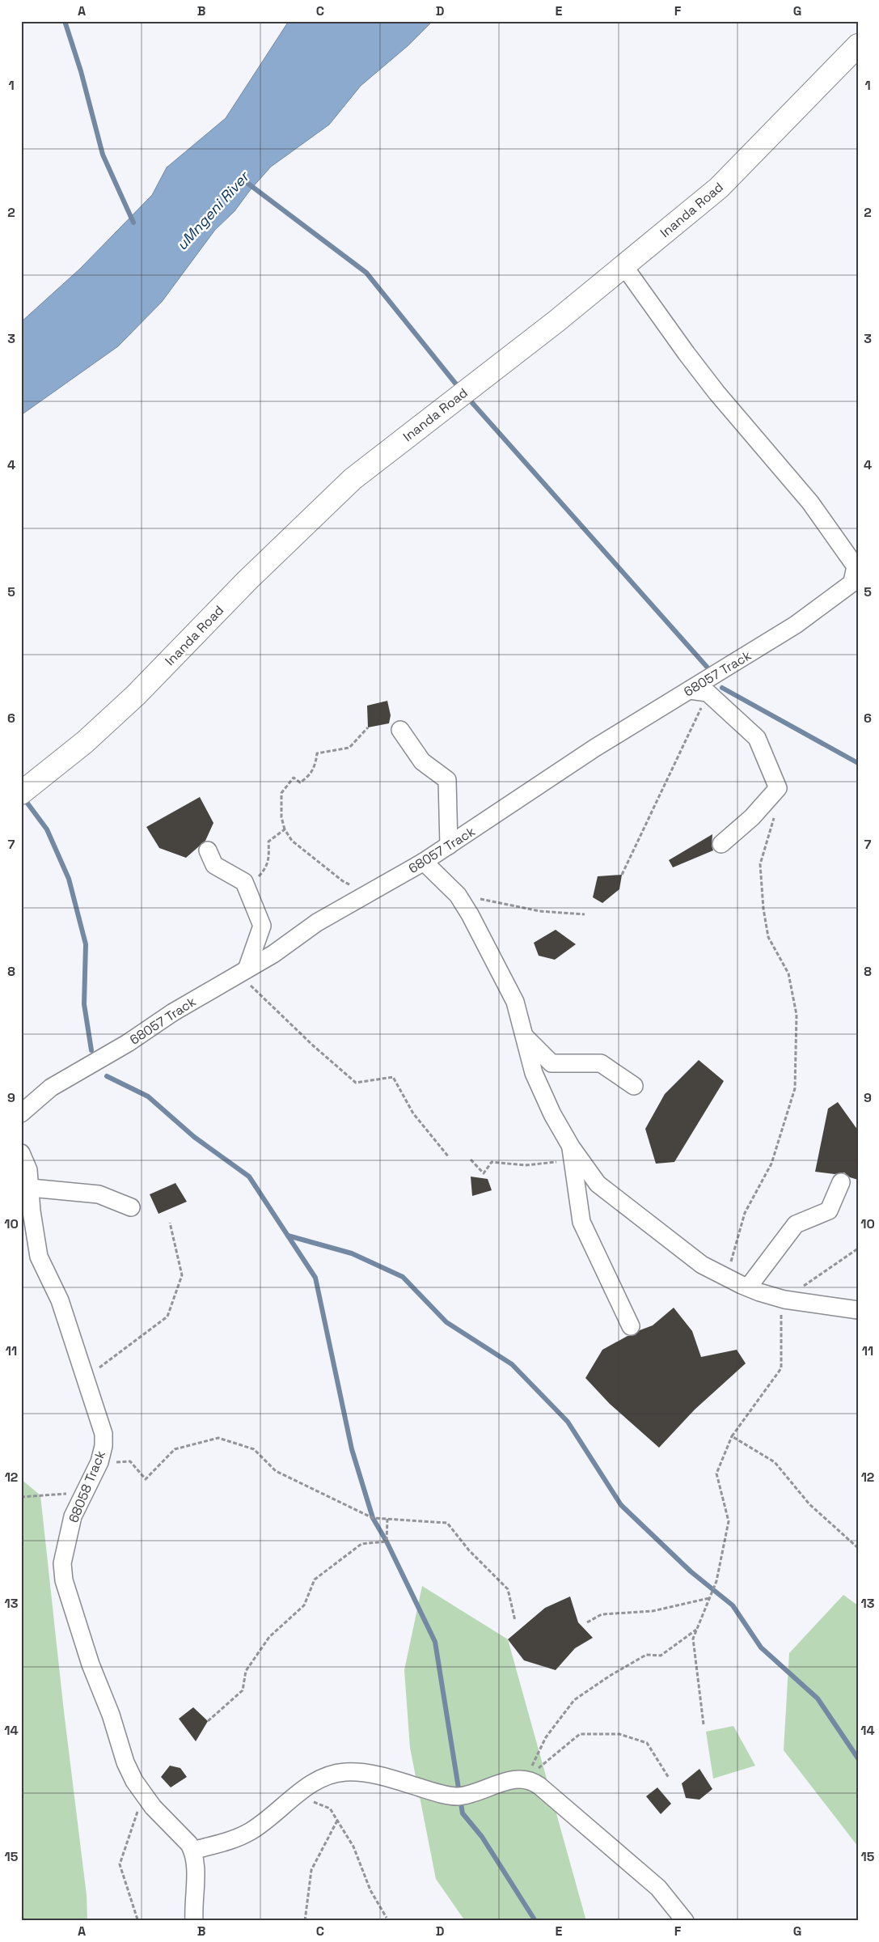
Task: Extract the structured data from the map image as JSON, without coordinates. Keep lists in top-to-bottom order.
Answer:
{
  "streets": {
    "street": ["Inanda Road", "68057 Track", "68058 Track"]
  },
  "water": ["uMngeni River"],
  "grid": {
    "columns": [
      "A",
      "B",
      "C",
      "D",
      "E",
      "F",
      "G"
    ],
    "rows": [
      "1",
      "2",
      "3",
      "4",
      "5",
      "6",
      "7",
      "8",
      "9",
      "10",
      "11",
      "12",
      "13",
      "14",
      "15"
    ]
  }
}
